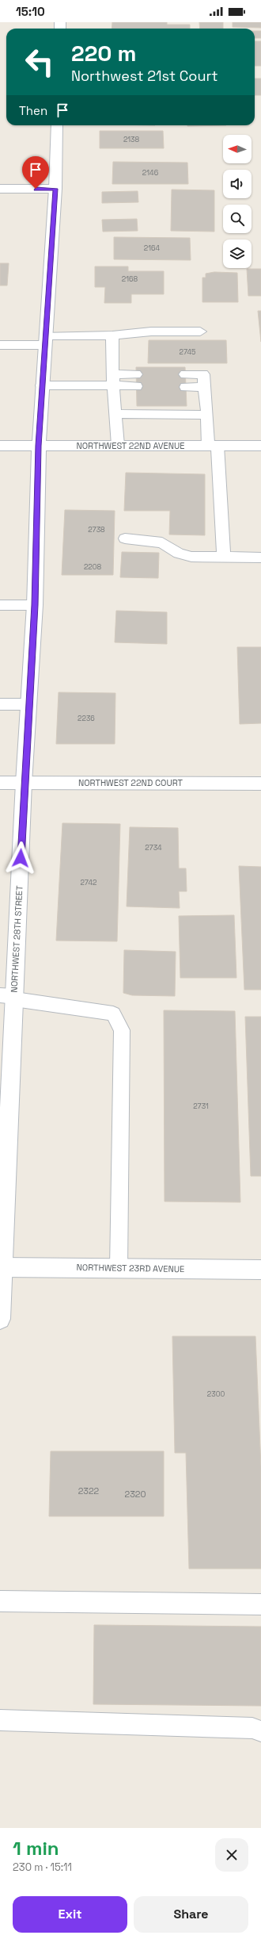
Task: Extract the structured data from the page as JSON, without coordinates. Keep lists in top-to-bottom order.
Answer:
{
  "streets": {
    "street": [
      "NORTHWEST 22ND AVENUE",
      "NORTHWEST 22ND COURT",
      "NORTHWEST 28TH STREET",
      "NORTHWEST 23RD AVENUE"
    ]
  },
  "crossings": [
    ["NORTHWEST 22ND AVENUE", "NORTHWEST 28TH STREET"],
    ["NORTHWEST 22ND COURT", "NORTHWEST 28TH STREET"],
    ["NORTHWEST 28TH STREET", "NORTHWEST 23RD AVENUE"]
  ],
  "house_numbers": [
    "2138",
    "2146",
    "2164",
    "2168",
    "2745",
    "2738",
    "2208",
    "2236",
    "2734",
    "2742",
    "2731",
    "2300",
    "2322",
    "2320"
  ],
  "north": "left",
  "page": {
    "status": "15:10",
    "turn": ["220 m", "Northwest 21st Court"],
    "then": "Then",
    "heading": ["1 min", "230 m · 15:11"],
    "buttons": ["Exit", "Share"]
  }
}
